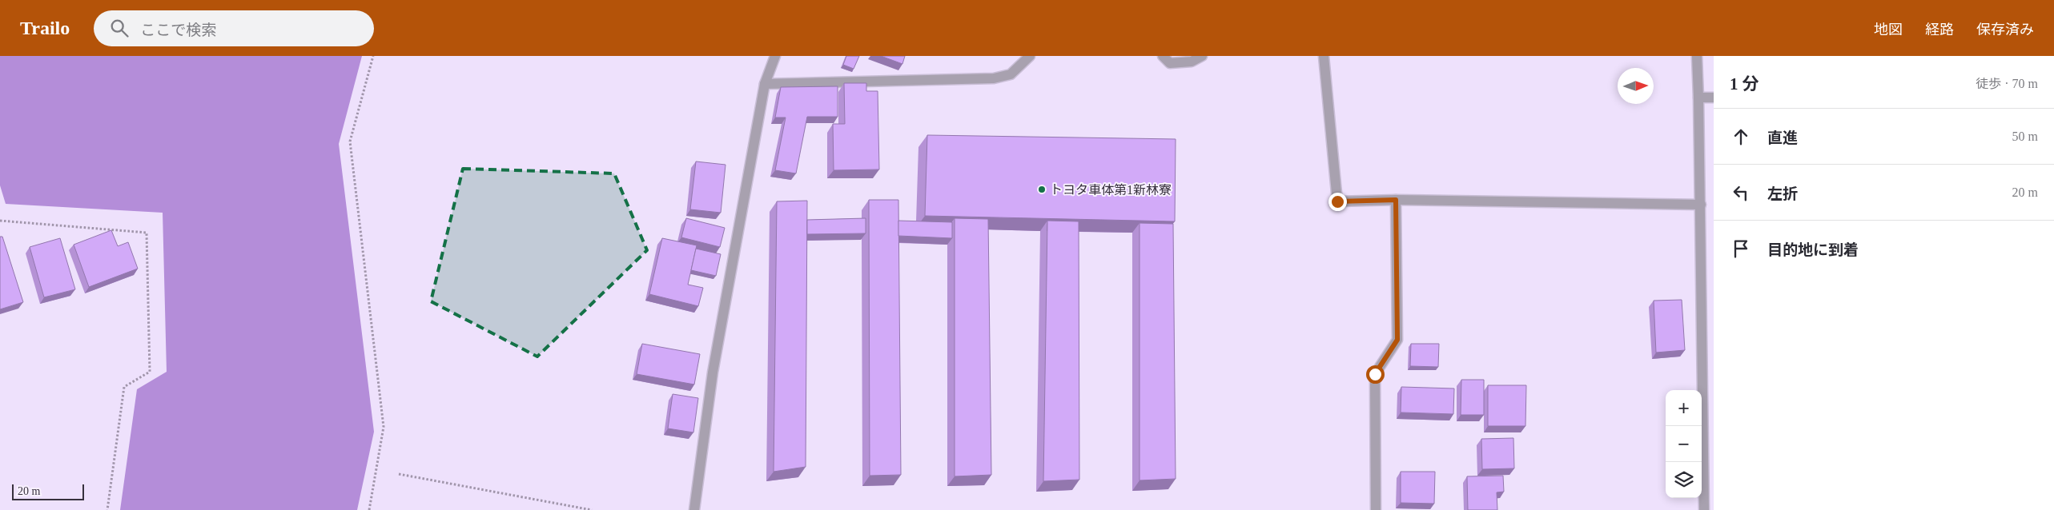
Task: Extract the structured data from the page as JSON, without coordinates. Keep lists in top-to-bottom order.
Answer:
{
  "places": ["トヨタ車体第1新林寮"],
  "scale_bar": "20 m",
  "north": "right",
  "page": {
    "header": "Trailo",
    "search": "ここで検索",
    "nav": ["地図", "経路", "保存済み"],
    "heading": ["1 分", "徒歩 · 70 m"],
    "list": [
      ["直進", "50 m"],
      ["左折", "20 m"],
      "目的地に到着"
    ],
    "map_buttons": ["+", "−"],
    "scale": "20 m"
  }
}
